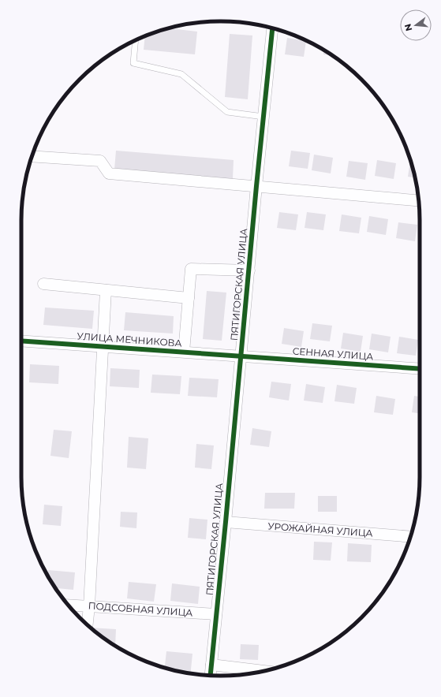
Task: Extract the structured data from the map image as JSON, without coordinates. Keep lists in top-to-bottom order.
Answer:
{
  "streets": {
    "street": [
      "ПЯТИГОРСКАЯ УЛИЦА",
      "УЛИЦА МЕЧНИКОВА",
      "СЕННАЯ УЛИЦА",
      "УРОЖАЙНАЯ УЛИЦА",
      "ПОДСОБНАЯ УЛИЦА"
    ]
  },
  "crossings": [
    ["ПЯТИГОРСКАЯ УЛИЦА", "УЛИЦА МЕЧНИКОВА"],
    ["ПЯТИГОРСКАЯ УЛИЦА", "СЕННАЯ УЛИЦА"],
    ["ПЯТИГОРСКАЯ УЛИЦА", "УРОЖАЙНАЯ УЛИЦА"],
    ["ПЯТИГОРСКАЯ УЛИЦА", "ПОДСОБНАЯ УЛИЦА"],
    ["УЛИЦА МЕЧНИКОВА", "СЕННАЯ УЛИЦА"]
  ],
  "north": "left"
}
